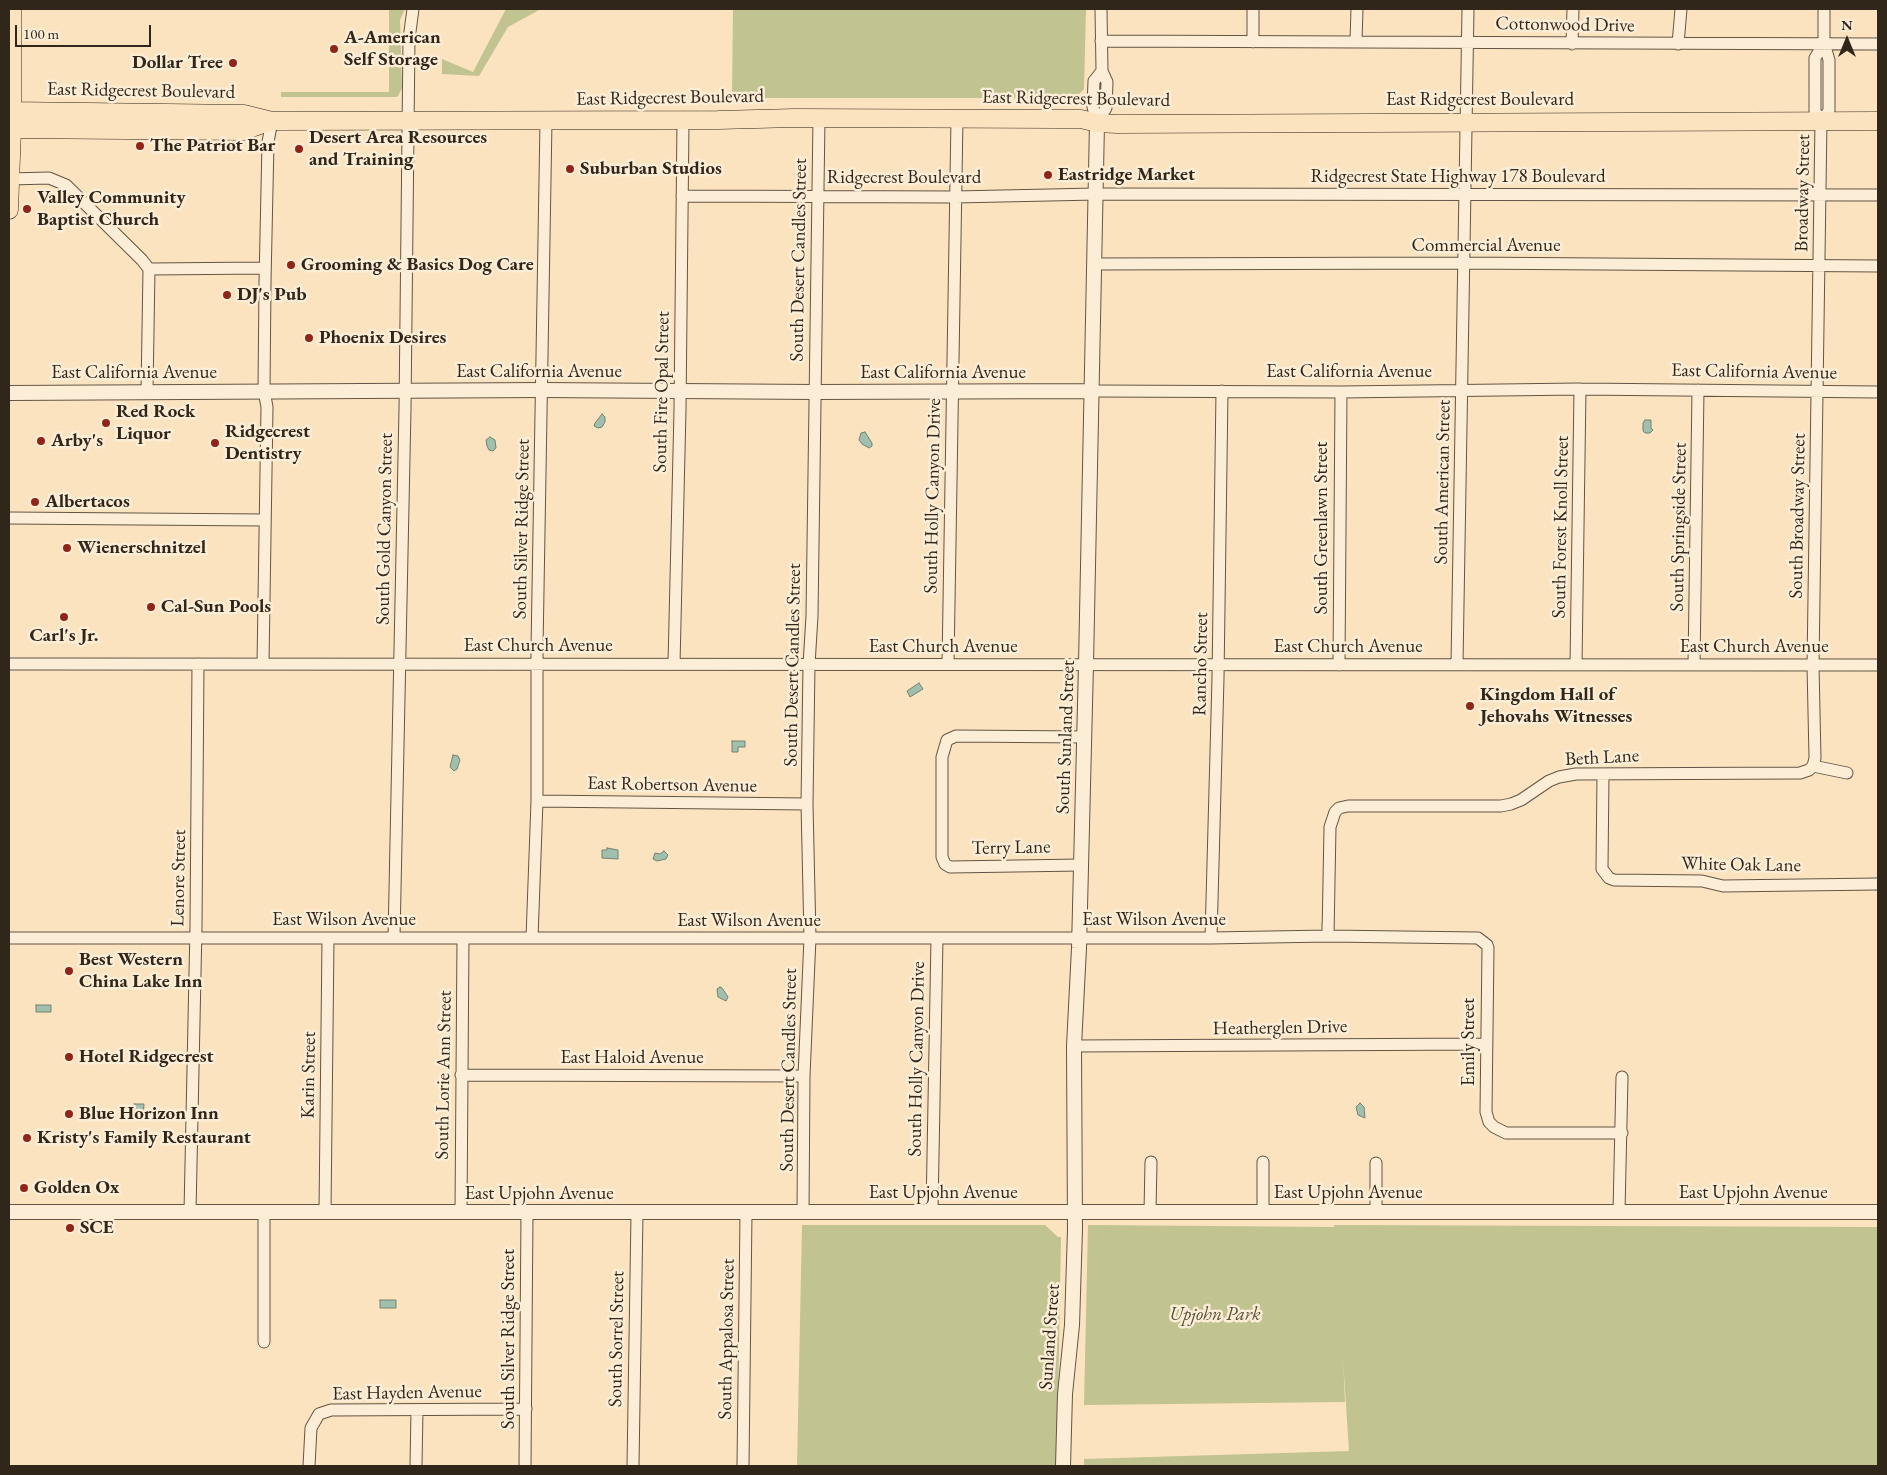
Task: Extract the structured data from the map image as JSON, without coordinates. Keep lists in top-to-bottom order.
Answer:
{
  "streets": {
    "main road": ["East Ridgecrest Boulevard"],
    "street": [
      "Cottonwood Drive",
      "Ridgecrest State Highway 178 Boulevard",
      "Ridgecrest Boulevard",
      "Broadway Street",
      "Commercial Avenue",
      "South Desert Candles Street",
      "East California Avenue",
      "South Fire Opal Street",
      "South American Street",
      "South Holly Canyon Drive",
      "South Broadway Street",
      "South Forest Knoll Street",
      "South Springside Street",
      "South Greenlawn Street",
      "South Gold Canyon Street",
      "South Silver Ridge Street",
      "East Church Avenue",
      "Rancho Street",
      "South Sunland Street",
      "Beth Lane",
      "East Robertson Avenue",
      "Terry Lane",
      "White Oak Lane",
      "Lenore Street",
      "East Wilson Avenue",
      "Heatherglen Drive",
      "Emily Street",
      "East Haloid Avenue",
      "Karin Street",
      "South Lorie Ann Street",
      "East Upjohn Avenue",
      "Sunland Street",
      "South Sorrel Street",
      "South Appalosa Street",
      "East Hayden Avenue"
    ]
  },
  "crossings": [
    ["Cottonwood Drive", "Broadway Street"],
    ["Cottonwood Drive", "South American Street"],
    ["East Ridgecrest Boulevard", "Broadway Street"],
    ["East Ridgecrest Boulevard", "South Desert Candles Street"],
    ["East Ridgecrest Boulevard", "South Fire Opal Street"],
    ["East Ridgecrest Boulevard", "South American Street"],
    ["East Ridgecrest Boulevard", "South Holly Canyon Drive"],
    ["East Ridgecrest Boulevard", "South Gold Canyon Street"],
    ["East Ridgecrest Boulevard", "South Silver Ridge Street"],
    ["Ridgecrest State Highway 178 Boulevard", "Ridgecrest Boulevard"],
    ["Ridgecrest State Highway 178 Boulevard", "Broadway Street"],
    ["Ridgecrest State Highway 178 Boulevard", "South American Street"],
    ["Ridgecrest Boulevard", "South Desert Candles Street"],
    ["Ridgecrest Boulevard", "South Fire Opal Street"],
    ["Ridgecrest Boulevard", "South Holly Canyon Drive"],
    ["Broadway Street", "Commercial Avenue"],
    ["Broadway Street", "South Broadway Street"],
    ["Commercial Avenue", "South American Street"],
    ["Commercial Avenue", "South Broadway Street"],
    ["Commercial Avenue", "South Sunland Street"],
    ["South Desert Candles Street", "East California Avenue"],
    ["South Desert Candles Street", "East Church Avenue"],
    ["South Desert Candles Street", "East Robertson Avenue"],
    ["South Desert Candles Street", "East Wilson Avenue"],
    ["South Desert Candles Street", "East Haloid Avenue"],
    ["South Desert Candles Street", "East Upjohn Avenue"],
    ["East California Avenue", "South Fire Opal Street"],
    ["East California Avenue", "South American Street"],
    ["East California Avenue", "South Holly Canyon Drive"],
    ["East California Avenue", "South Broadway Street"],
    ["East California Avenue", "South Forest Knoll Street"],
    ["East California Avenue", "South Springside Street"],
    ["East California Avenue", "South Greenlawn Street"],
    ["East California Avenue", "South Gold Canyon Street"],
    ["East California Avenue", "South Silver Ridge Street"],
    ["East California Avenue", "Rancho Street"],
    ["East California Avenue", "South Sunland Street"],
    ["South Fire Opal Street", "East Church Avenue"],
    ["South American Street", "East Church Avenue"],
    ["South Holly Canyon Drive", "East Church Avenue"],
    ["South Holly Canyon Drive", "East Wilson Avenue"],
    ["South Holly Canyon Drive", "East Upjohn Avenue"],
    ["South Broadway Street", "East Church Avenue"],
    ["South Broadway Street", "Beth Lane"],
    ["South Forest Knoll Street", "East Church Avenue"],
    ["South Springside Street", "East Church Avenue"],
    ["South Greenlawn Street", "East Church Avenue"],
    ["South Gold Canyon Street", "East Church Avenue"],
    ["South Gold Canyon Street", "East Wilson Avenue"],
    ["South Silver Ridge Street", "East Church Avenue"],
    ["South Silver Ridge Street", "East Robertson Avenue"],
    ["South Silver Ridge Street", "East Wilson Avenue"],
    ["South Silver Ridge Street", "East Upjohn Avenue"],
    ["South Silver Ridge Street", "East Hayden Avenue"],
    ["East Church Avenue", "Rancho Street"],
    ["East Church Avenue", "South Sunland Street"],
    ["East Church Avenue", "Lenore Street"],
    ["Rancho Street", "East Wilson Avenue"],
    ["South Sunland Street", "Terry Lane"],
    ["South Sunland Street", "East Wilson Avenue"],
    ["South Sunland Street", "Heatherglen Drive"],
    ["South Sunland Street", "East Upjohn Avenue"],
    ["South Sunland Street", "Sunland Street"],
    ["Beth Lane", "White Oak Lane"],
    ["Beth Lane", "East Wilson Avenue"],
    ["Lenore Street", "East Wilson Avenue"],
    ["Lenore Street", "East Upjohn Avenue"],
    ["East Wilson Avenue", "Emily Street"],
    ["East Wilson Avenue", "Karin Street"],
    ["East Wilson Avenue", "South Lorie Ann Street"],
    ["Heatherglen Drive", "Emily Street"],
    ["East Haloid Avenue", "South Lorie Ann Street"],
    ["Karin Street", "East Upjohn Avenue"],
    ["South Lorie Ann Street", "East Upjohn Avenue"],
    ["East Upjohn Avenue", "Sunland Street"],
    ["East Upjohn Avenue", "South Sorrel Street"],
    ["East Upjohn Avenue", "South Appalosa Street"]
  ],
  "parks": ["Upjohn Park"],
  "places": [
    "A-American Self Storage",
    "Dollar Tree",
    "The Patriot Bar",
    "Desert Area Resources and Training",
    "Suburban Studios",
    "Eastridge Market",
    "Valley Community Baptist Church",
    "Grooming & Basics Dog Care",
    "DJ's Pub",
    "Phoenix Desires",
    "Red Rock Liquor",
    "Arby's",
    "Ridgecrest Dentistry",
    "Albertacos",
    "Wienerschnitzel",
    "Cal-Sun Pools",
    "Carl's Jr.",
    "Kingdom Hall of Jehovahs Witnesses",
    "Best Western China Lake Inn",
    "Hotel Ridgecrest",
    "Blue Horizon Inn",
    "Kristy's Family Restaurant",
    "Golden Ox",
    "SCE"
  ],
  "scale_bar": "100 m",
  "north": "top"
}
